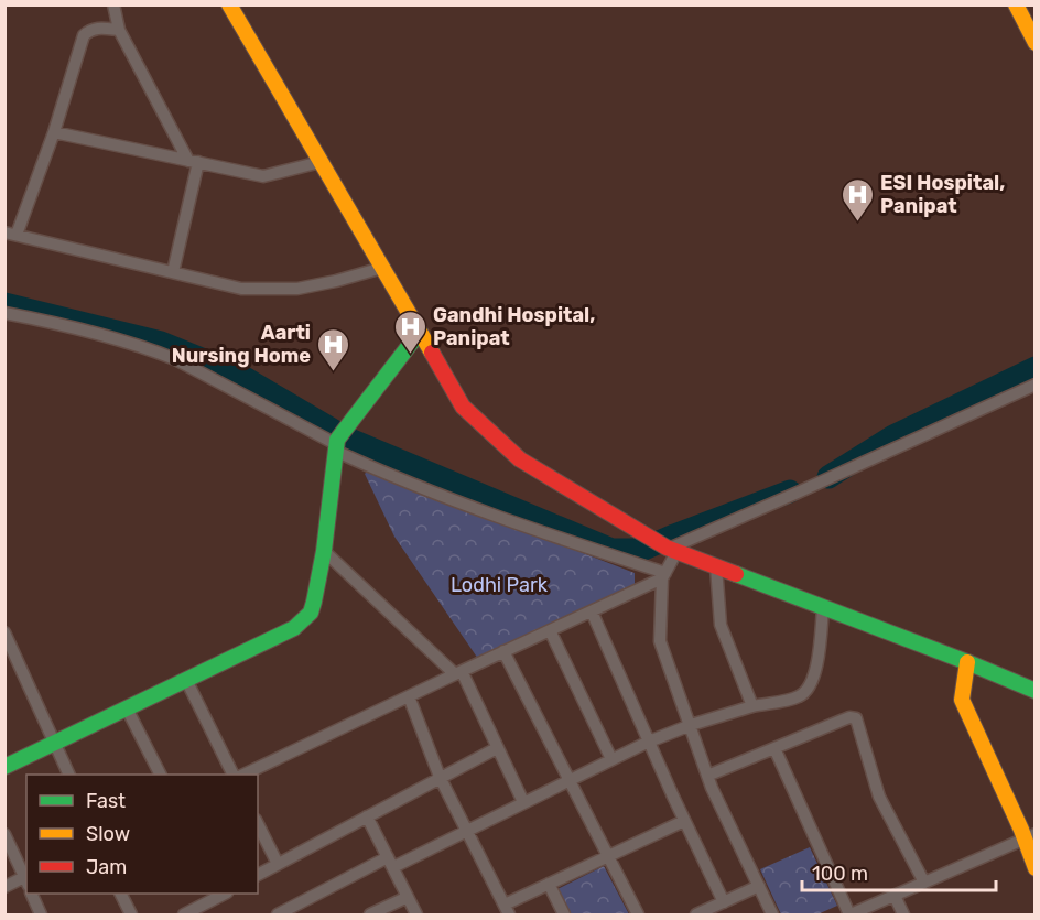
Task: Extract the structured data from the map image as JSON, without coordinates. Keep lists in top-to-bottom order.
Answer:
{
  "parks": ["Lodhi Park"],
  "places": {
    "hospital": ["ESI Hospital, Panipat", "Gandhi Hospital, Panipat", "Aarti Nursing Home"]
  },
  "legend": ["Fast", "Slow", "Jam"],
  "scale_bar": "100 m"
}
